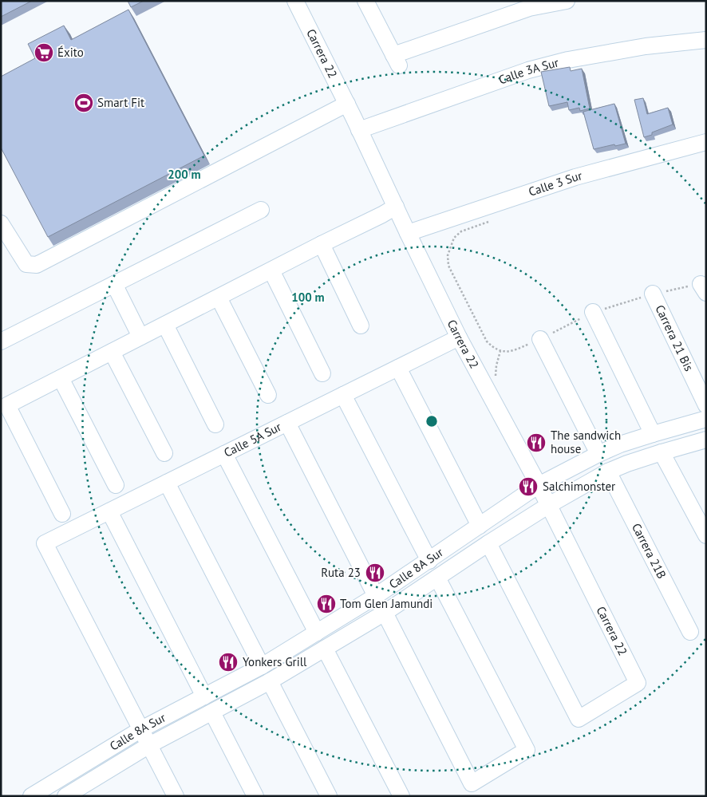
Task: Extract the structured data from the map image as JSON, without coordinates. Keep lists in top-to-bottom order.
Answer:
{
  "streets": {
    "street": [
      "Carrera 22",
      "Calle 3A Sur",
      "Calle 3 Sur",
      "Carrera 21 Bis",
      "Calle 5A Sur",
      "Carrera 21B",
      "Calle 8A Sur"
    ]
  },
  "crossings": [
    ["Carrera 22", "Calle 3A Sur"],
    ["Carrera 22", "Calle 3 Sur"],
    ["Carrera 22", "Calle 5A Sur"],
    ["Carrera 22", "Calle 8A Sur"],
    ["Calle 5A Sur", "Calle 8A Sur"],
    ["Carrera 21B", "Calle 8A Sur"]
  ],
  "places": {
    "supermarket": ["Éxito"],
    "sports": ["Smart Fit"],
    "restaurant": [
      "The sandwich house",
      "Salchimonster",
      "Ruta 23",
      "Tom Glen Jamundi",
      "Yonkers Grill"
    ]
  },
  "rings": ["200 m", "100 m"]
}
